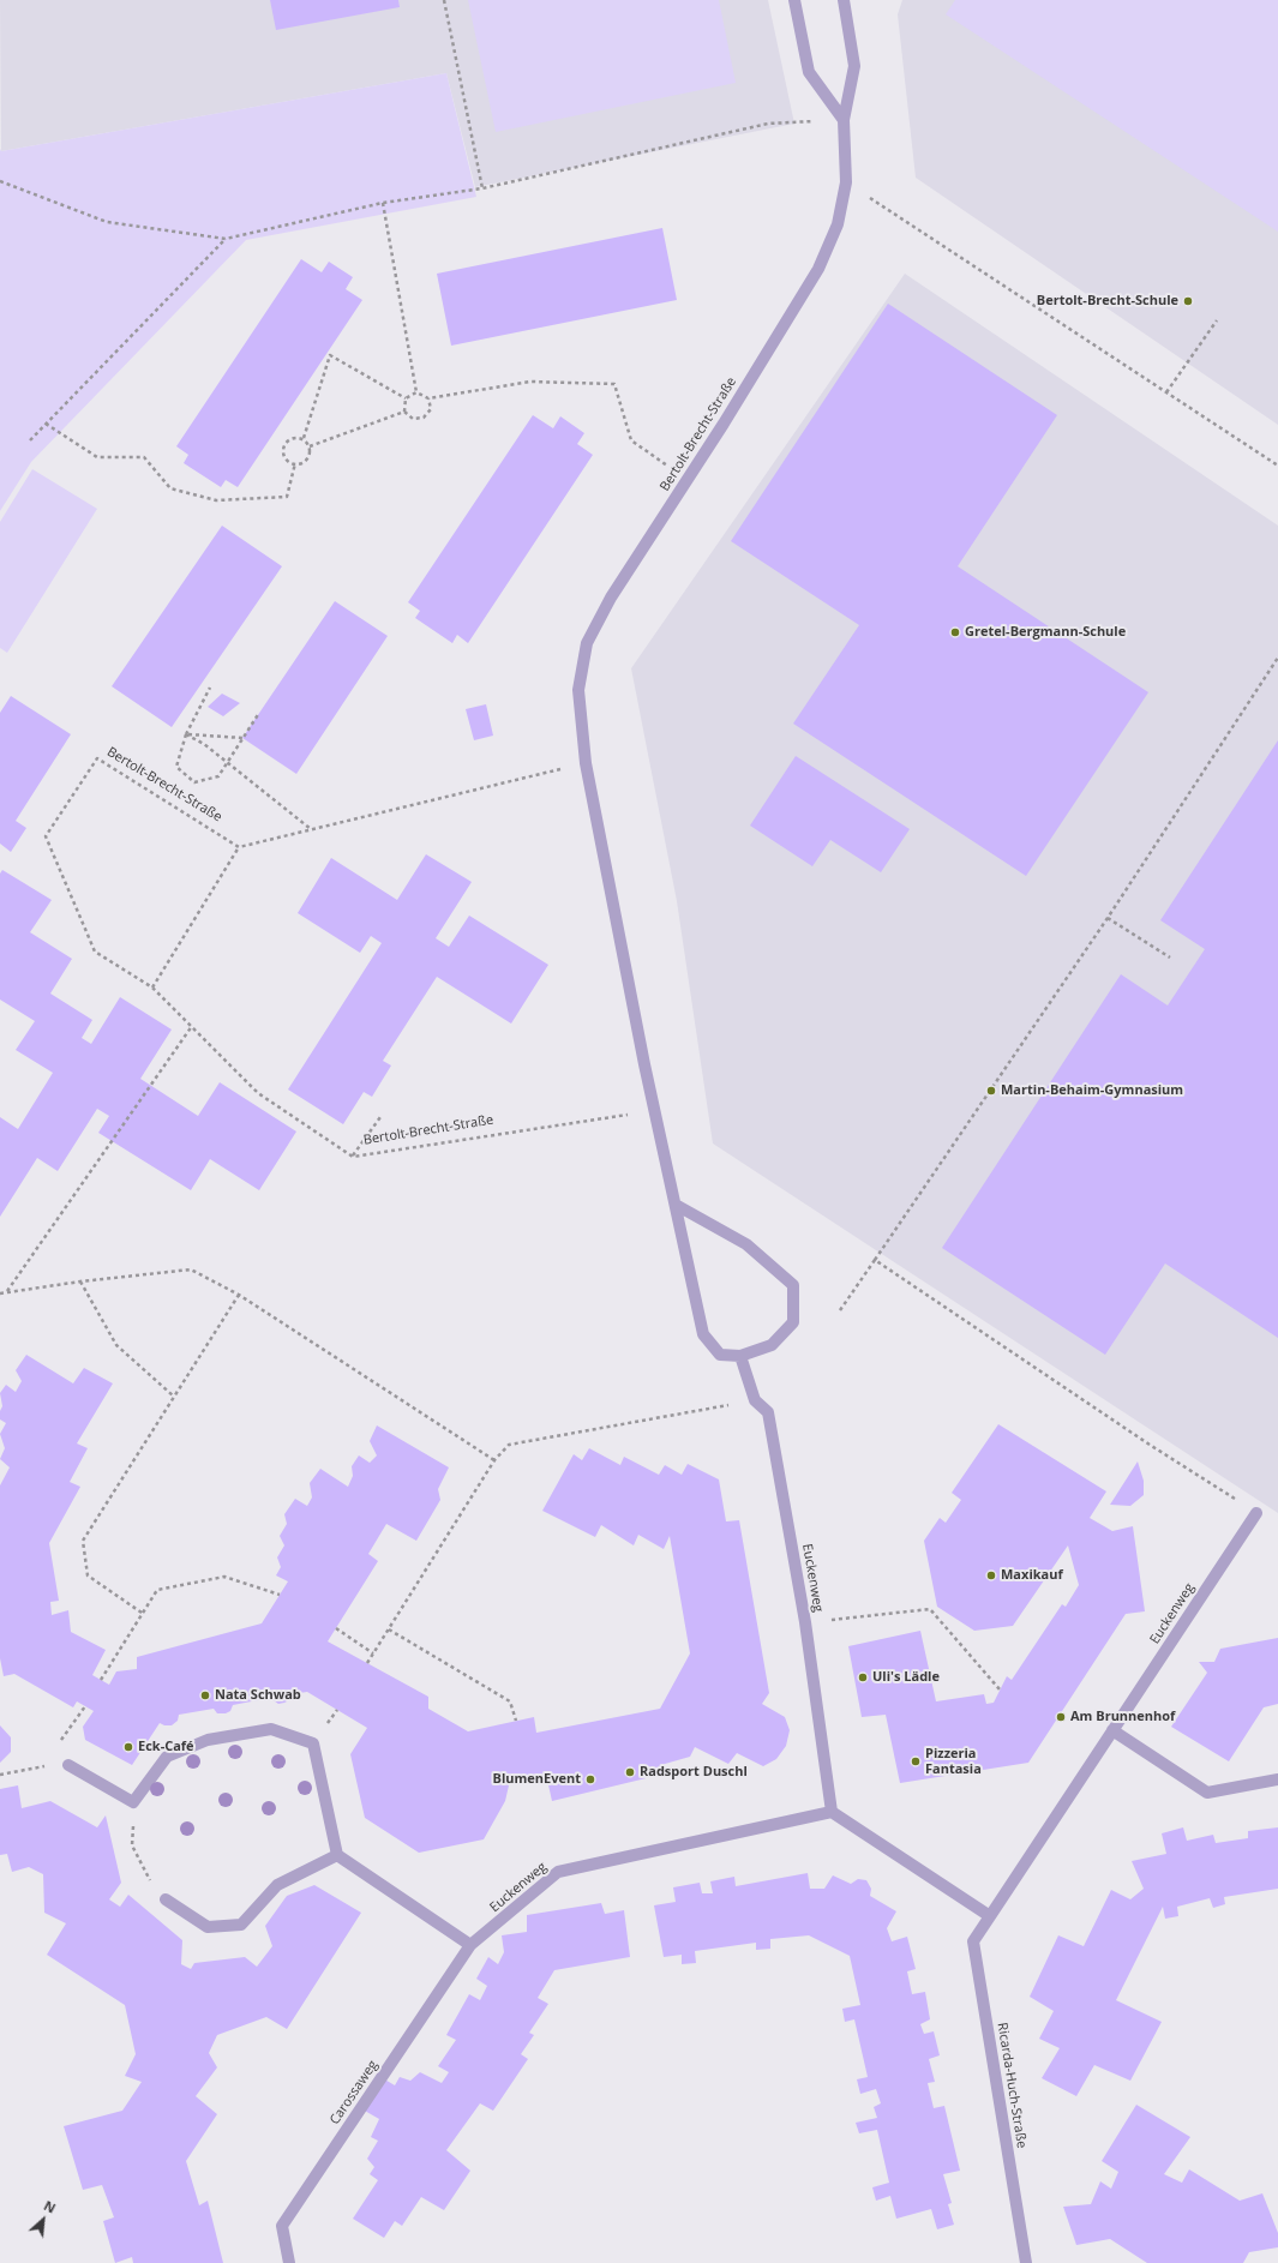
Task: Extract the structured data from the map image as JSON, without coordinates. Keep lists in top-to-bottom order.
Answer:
{
  "streets": {
    "street": [
      "Bertolt-Brecht-Straße",
      "Euckenweg",
      "Ricarda-Huch-Straße",
      "Carossaweg"
    ]
  },
  "crossings": [
    ["Bertolt-Brecht-Straße", "Euckenweg"],
    ["Euckenweg", "Ricarda-Huch-Straße"],
    ["Euckenweg", "Carossaweg"]
  ],
  "places": [
    "Bertolt-Brecht-Schule",
    "Gretel-Bergmann-Schule",
    "Martin-Behaim-Gymnasium",
    "Maxikauf",
    "Uli's Lädle",
    "Nata Schwab",
    "Am Brunnenhof",
    "Eck-Café",
    "Pizzeria Fantasia",
    "Radsport Duschl",
    "BlumenEvent"
  ],
  "north": "top right"
}
